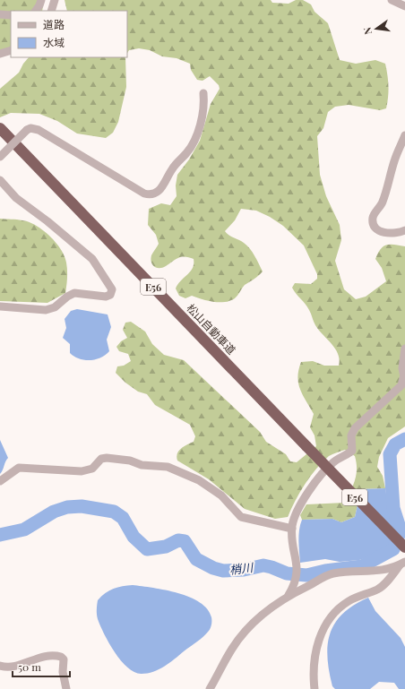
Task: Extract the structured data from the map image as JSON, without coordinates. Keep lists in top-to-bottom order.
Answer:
{
  "streets": {
    "highway": ["E56", "松山自動車道"]
  },
  "water": ["梢川"],
  "legend": ["道路", "水域"],
  "scale_bar": "50 m",
  "north": "left"
}
